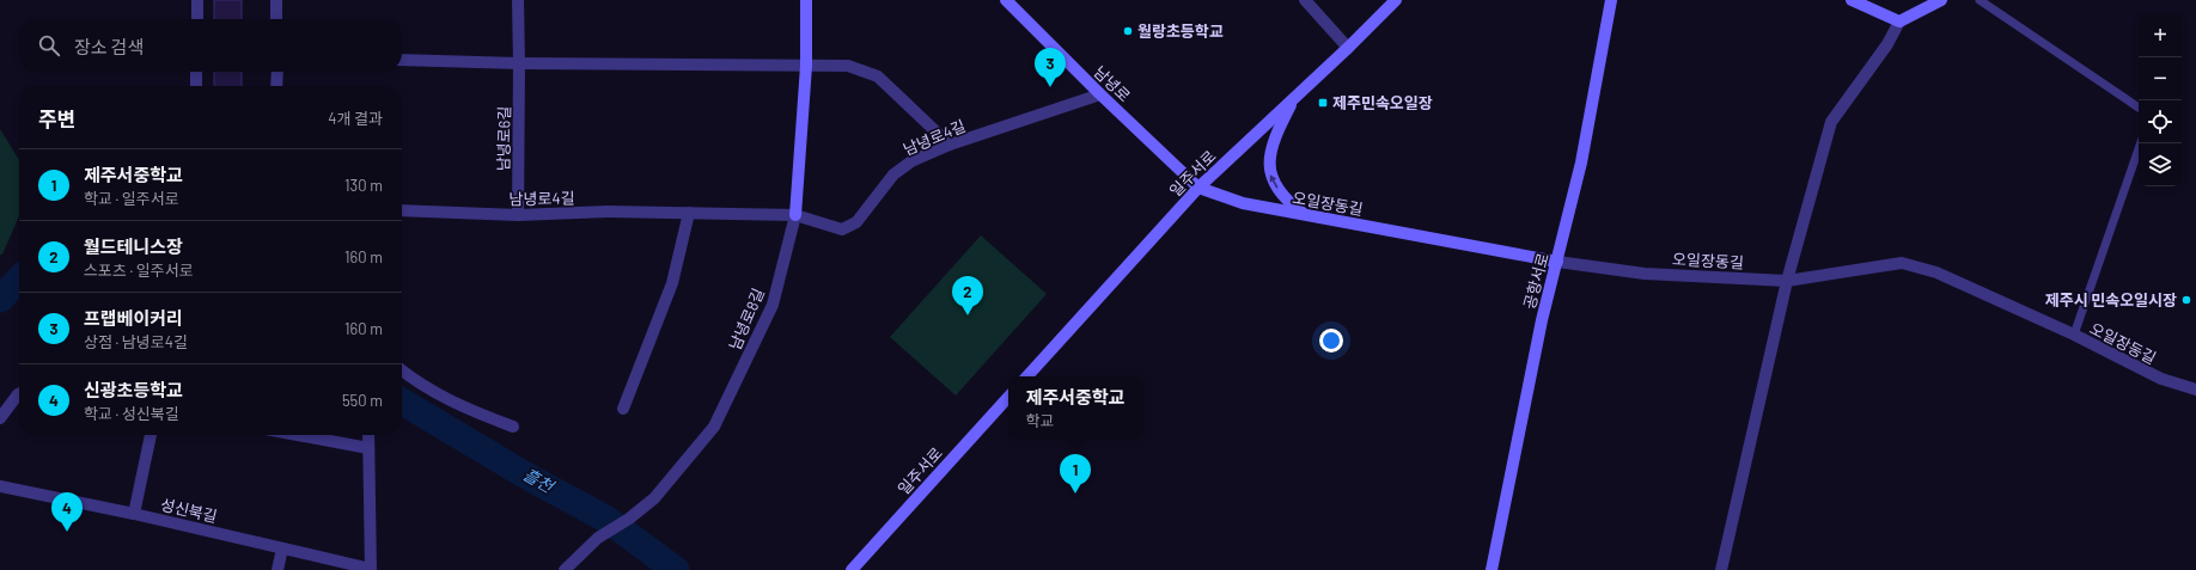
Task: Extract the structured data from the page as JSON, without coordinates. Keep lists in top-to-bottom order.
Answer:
{
  "streets": {
    "street": [
      "남녕로",
      "남녕로4길",
      "남녕로6길",
      "일주서로",
      "오일장동길",
      "공항서로",
      "남녕로8길",
      "성신북길"
    ]
  },
  "crossings": [
    ["남녕로", "남녕로4길"],
    ["남녕로", "일주서로"],
    ["남녕로", "오일장동길"],
    ["남녕로4길", "남녕로6길"],
    ["남녕로4길", "남녕로8길"],
    ["일주서로", "오일장동길"],
    ["오일장동길", "공항서로"]
  ],
  "water": ["흘천"],
  "places": {
    "other": ["월랑초등학교", "제주시 민속오일시장"],
    "transit": ["제주민속오일장"]
  },
  "page": {
    "map_buttons": ["+", "−"],
    "search": "장소 검색",
    "pins": [
      "3",
      "2",
      "1",
      "4"
    ],
    "heading": ["주변", "4개 결과"],
    "list": [
      {
        "mark": "1",
        "name": "제주서중학교",
        "note": "학교 · 일주서로",
        "value": "130 m"
      },
      {
        "mark": "2",
        "name": "월드테니스장",
        "note": "스포츠 · 일주서로",
        "value": "160 m"
      },
      {
        "mark": "3",
        "name": "프랩베이커리",
        "note": "상점 · 남녕로4길",
        "value": "160 m"
      },
      {
        "mark": "4",
        "name": "신광초등학교",
        "note": "학교 · 성신북길",
        "value": "550 m"
      }
    ],
    "popup": ["제주서중학교", "학교"]
  }
}
